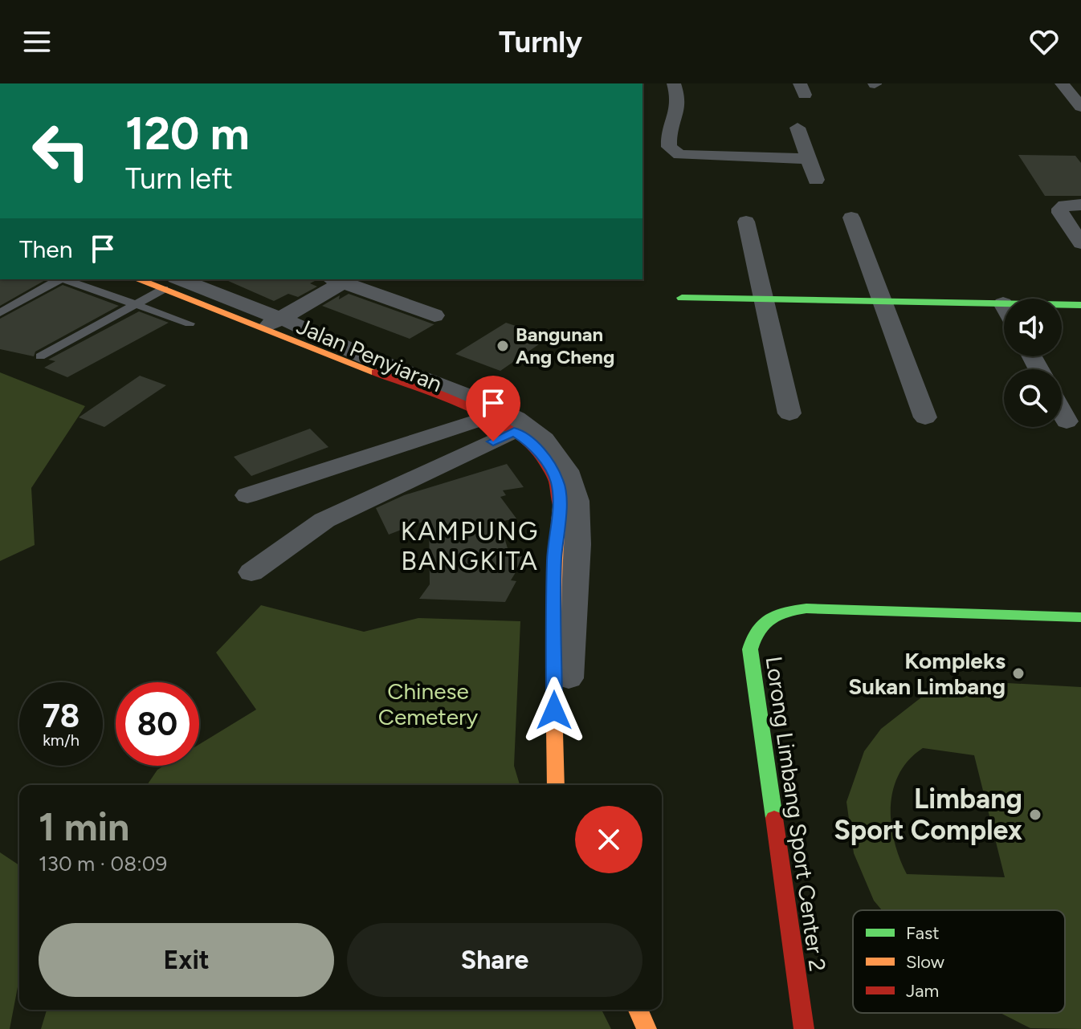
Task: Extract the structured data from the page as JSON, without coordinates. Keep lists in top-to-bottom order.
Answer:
{
  "streets": {
    "main road": ["Lorong Limbang Sport Center 2"],
    "street": ["Jalan Penyiaran"]
  },
  "districts": ["KAMPUNG BANGKITA"],
  "parks": ["Chinese Cemetery"],
  "places": ["Bangunan Ang Cheng", "Kompleks Sukan Limbang", "Limbang Sport Complex"],
  "legend": ["Fast", "Slow", "Jam"],
  "page": {
    "header": "Turnly",
    "turn": ["120 m", "Turn left"],
    "then": "Then",
    "speed": "78 km/h",
    "limit": "80",
    "heading": ["1 min", "130 m · 08:09"],
    "buttons": ["Exit", "Share"]
  }
}
